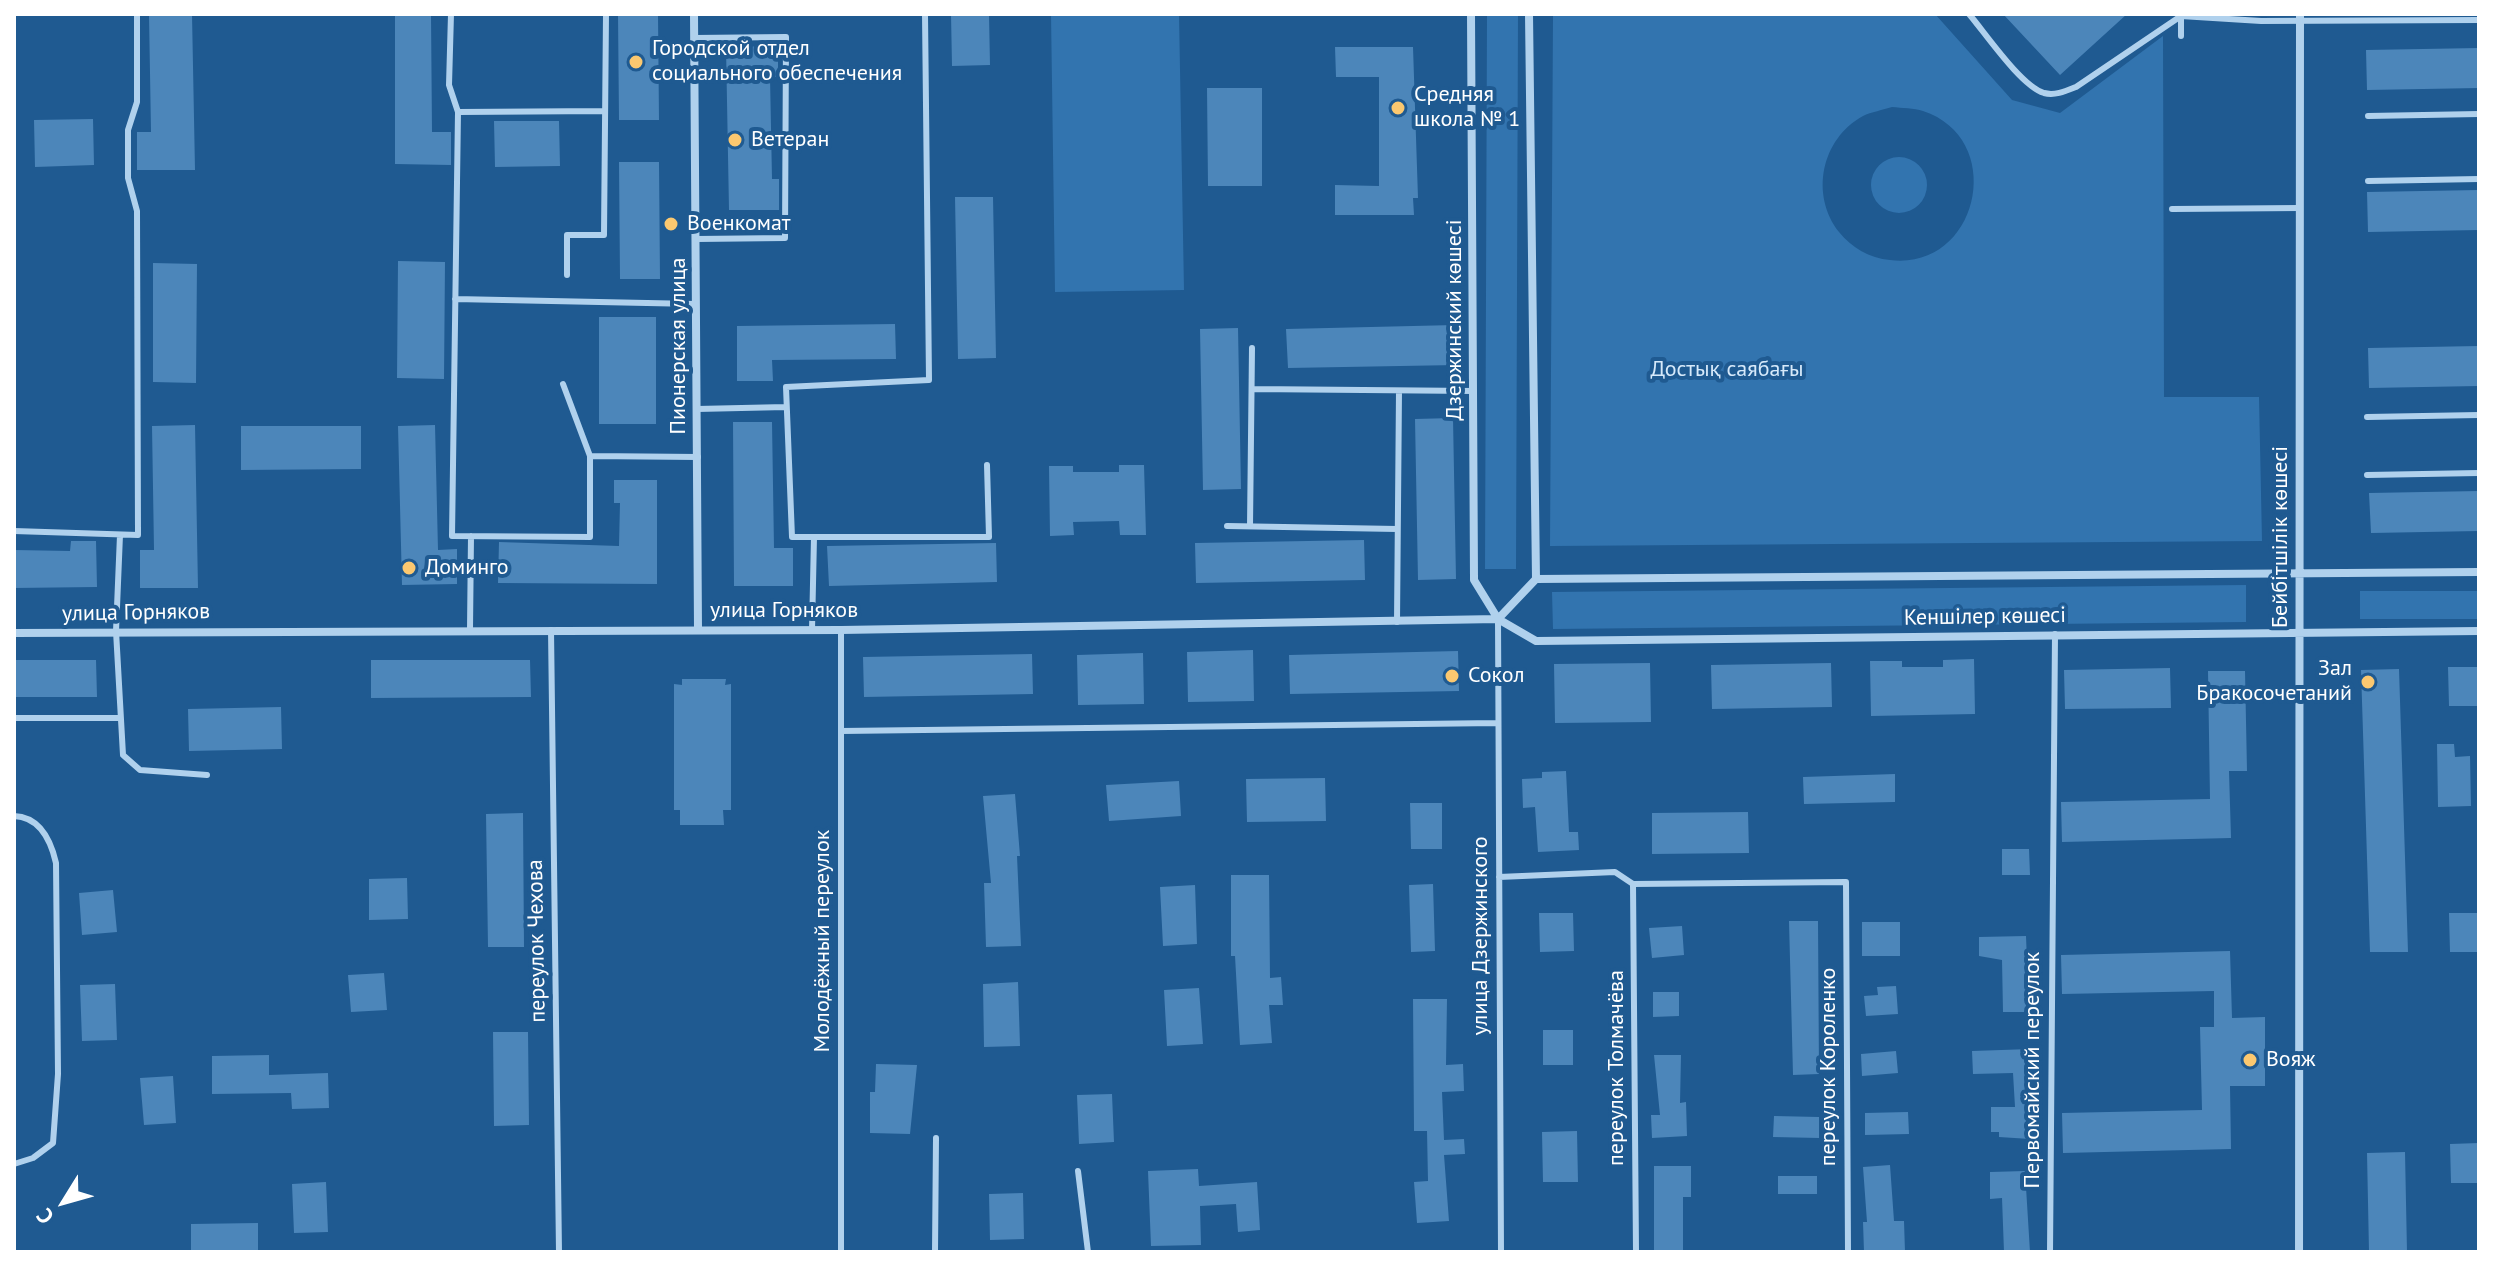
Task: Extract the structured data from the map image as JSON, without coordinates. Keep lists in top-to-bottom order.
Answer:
{
  "streets": {
    "street": [
      "Дзержинский көшесі",
      "Пионерская улица",
      "Бейбітшілік көшесі",
      "улица Горняков",
      "Кеншілер көшесі"
    ],
    "lane": [
      "улица Дзержинского",
      "переулок Чехова",
      "Молодёжный переулок",
      "переулок Короленко",
      "переулок Толмачёва",
      "Первомайский переулок"
    ]
  },
  "crossings": [
    ["Дзержинский көшесі", "улица Горняков"],
    ["Дзержинский көшесі", "Кеншілер көшесі"],
    ["Дзержинский көшесі", "улица Дзержинского"],
    ["Пионерская улица", "улица Горняков"],
    ["Бейбітшілік көшесі", "Кеншілер көшесі"],
    ["улица Горняков", "Кеншілер көшесі"],
    ["улица Горняков", "улица Дзержинского"],
    ["улица Горняков", "переулок Чехова"],
    ["улица Горняков", "Молодёжный переулок"],
    ["Кеншілер көшесі", "улица Дзержинского"],
    ["Кеншілер көшесі", "Первомайский переулок"],
    ["переулок Короленко", "переулок Толмачёва"]
  ],
  "parks": ["Достық саябағы"],
  "places": [
    "Городской отдел социального обеспечения",
    "Средняя школа № 1",
    "Ветеран",
    "Военкомат",
    "Доминго",
    "Сокол",
    "Зал Бракосочетаний",
    "Вояж"
  ],
  "north": "bottom left"
}
